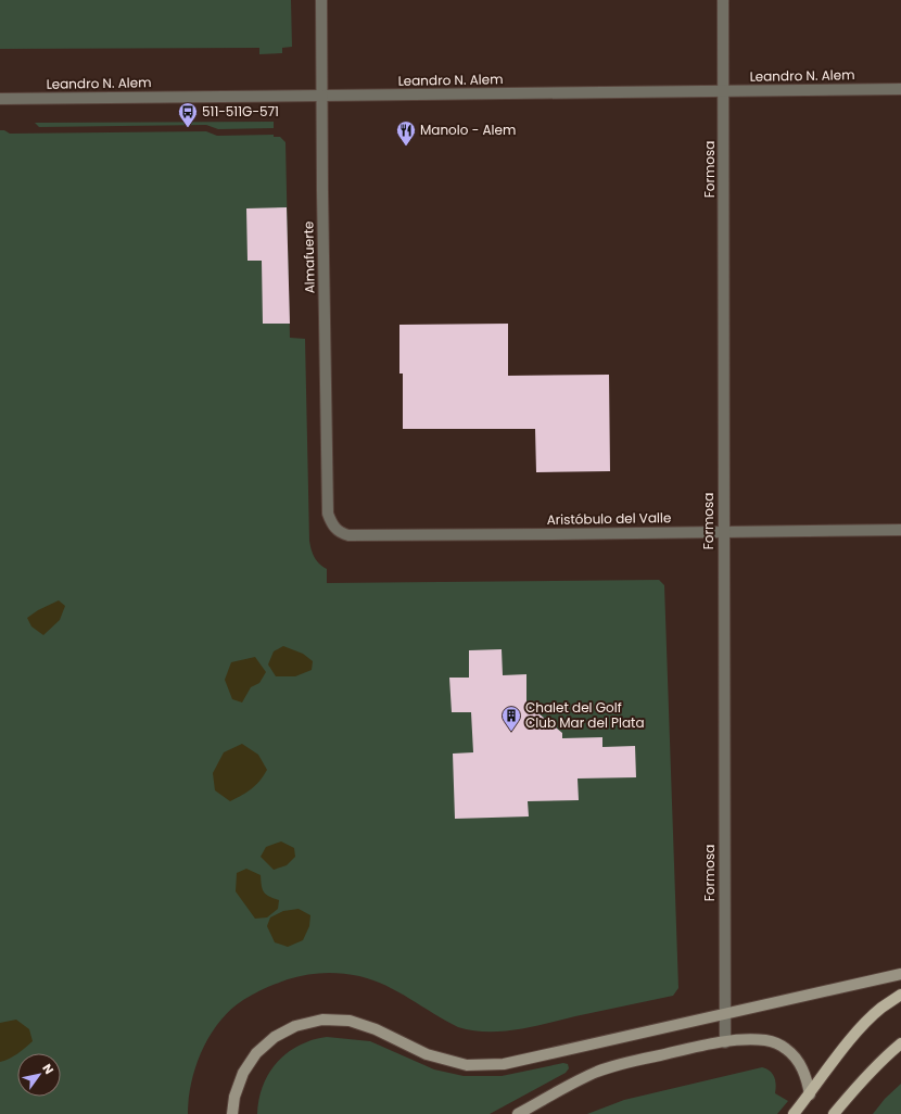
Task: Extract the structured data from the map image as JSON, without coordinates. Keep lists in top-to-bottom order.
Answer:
{
  "streets": {
    "street": [
      "Leandro N. Alem",
      "Formosa",
      "Almafuerte",
      "Aristóbulo del Valle"
    ]
  },
  "crossings": [
    ["Leandro N. Alem", "Formosa"],
    ["Leandro N. Alem", "Almafuerte"],
    ["Formosa", "Aristóbulo del Valle"],
    ["Almafuerte", "Aristóbulo del Valle"]
  ],
  "places": {
    "bus stop": ["511-511G-571"],
    "restaurant": ["Manolo - Alem"],
    "building": ["Chalet del Golf Club Mar del Plata"]
  },
  "north": "top right"
}
